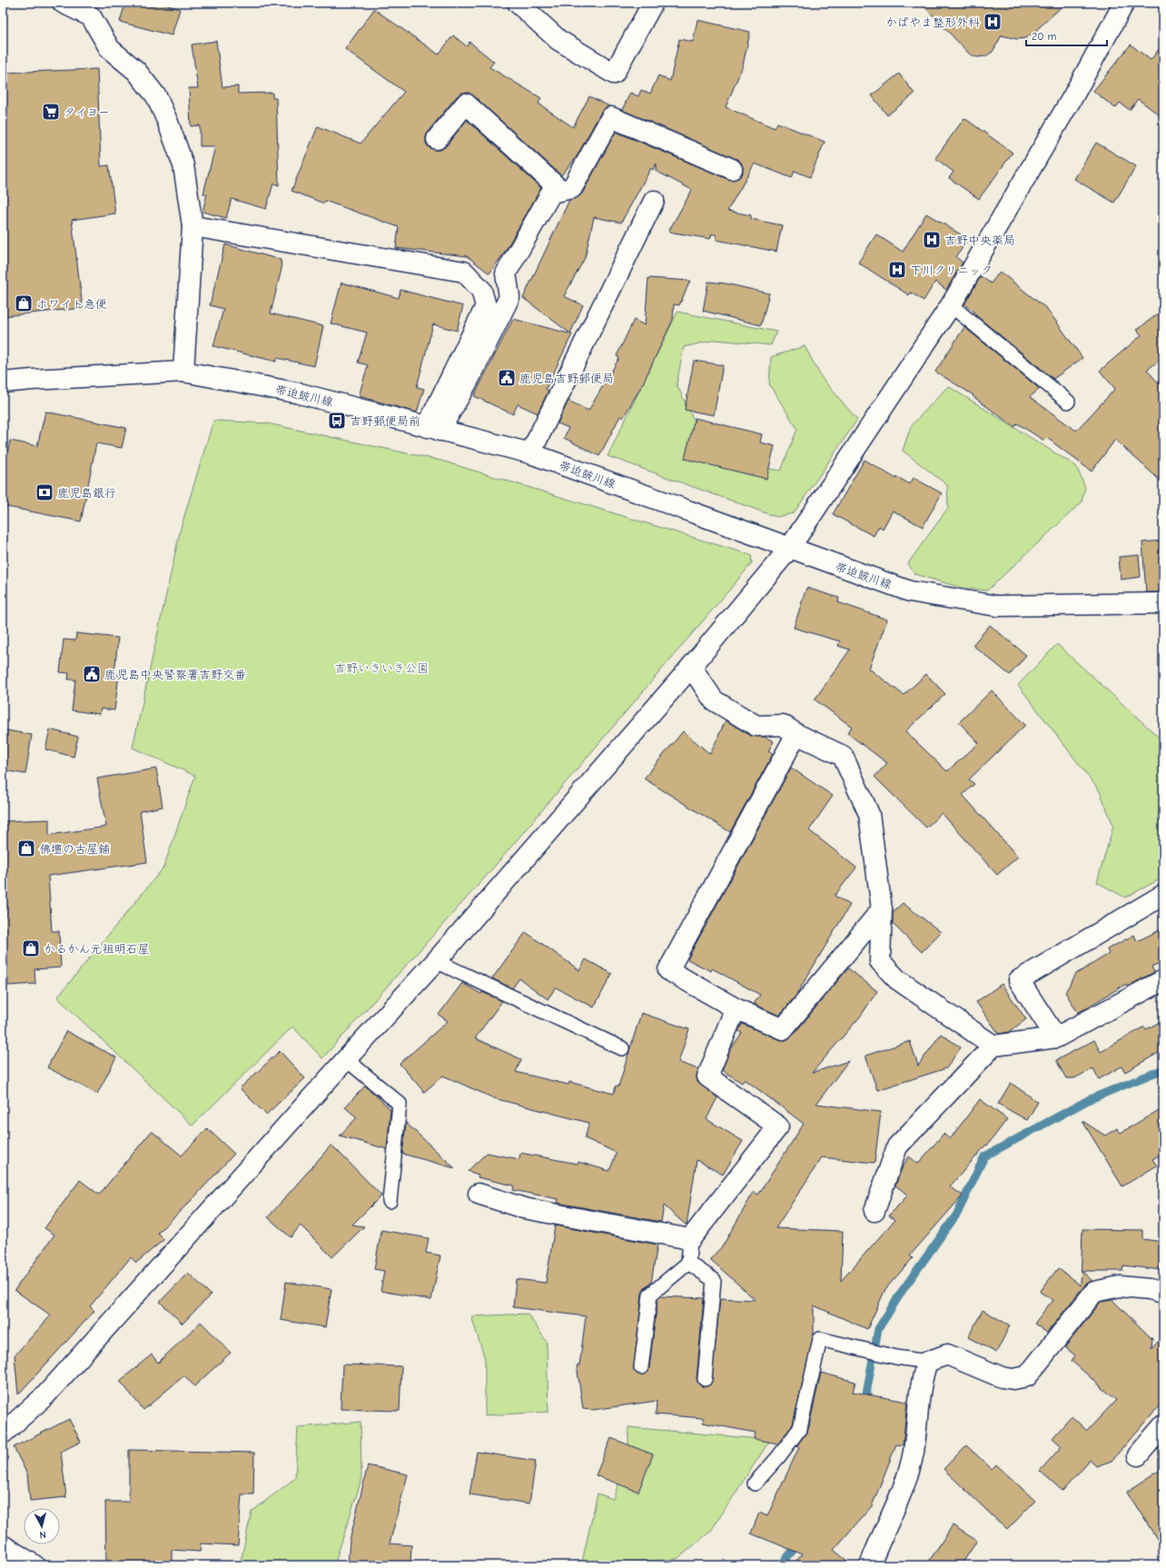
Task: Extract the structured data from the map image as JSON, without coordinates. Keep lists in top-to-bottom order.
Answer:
{
  "streets": {
    "street": ["帯迫皷川線"]
  },
  "parks": ["吉野いきいき公園"],
  "places": {
    "hospital": ["かばやま整形外科", "吉野中央薬局", "下川クリニック"],
    "supermarket": ["タイヨー"],
    "shop": ["ホワイト急便", "佛壇の古屋鋪", "かるかん元祖明石屋"],
    "public building": ["鹿児島吉野郵便局", "鹿児島中央警察署吉野交番"],
    "bus stop": ["吉野郵便局前"],
    "bank": ["鹿児島銀行"]
  },
  "scale_bar": "20 m",
  "north": "bottom"
}
